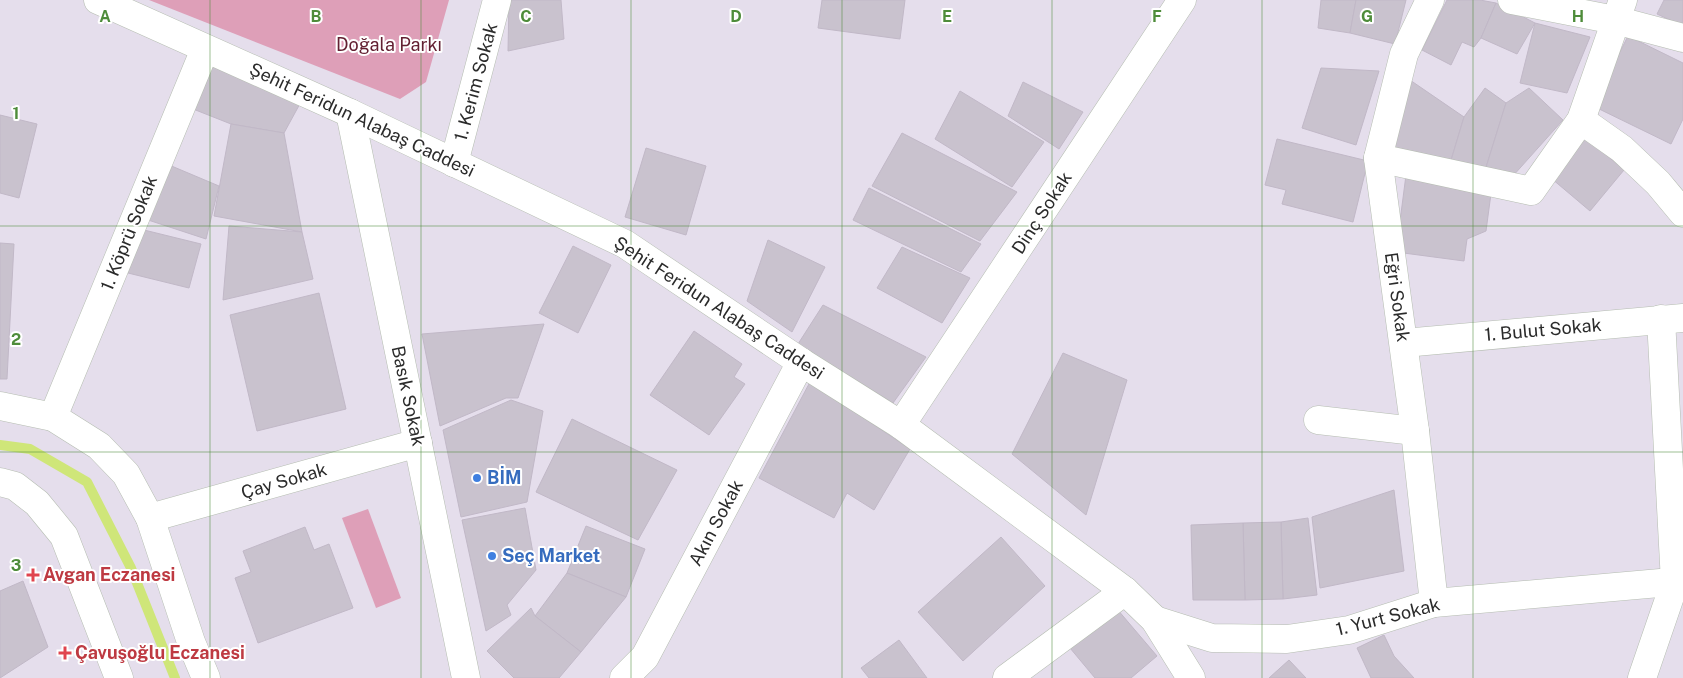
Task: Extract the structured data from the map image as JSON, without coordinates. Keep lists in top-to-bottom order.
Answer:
{
  "streets": {
    "street": [
      "1. Kerim Sokak",
      "Şehit Feridun Alabaş Caddesi",
      "Dinç Sokak",
      "1. Köprü Sokak",
      "Eğri Sokak",
      "1. Bulut Sokak",
      "Basık Sokak",
      "Çay Sokak",
      "Akın Sokak",
      "1. Yurt Sokak"
    ]
  },
  "crossings": [
    ["1. Kerim Sokak", "Şehit Feridun Alabaş Caddesi"],
    ["Şehit Feridun Alabaş Caddesi", "Dinç Sokak"],
    ["Şehit Feridun Alabaş Caddesi", "1. Köprü Sokak"],
    ["Şehit Feridun Alabaş Caddesi", "Basık Sokak"],
    ["Şehit Feridun Alabaş Caddesi", "Akın Sokak"],
    ["Şehit Feridun Alabaş Caddesi", "1. Yurt Sokak"],
    ["Eğri Sokak", "1. Bulut Sokak"],
    ["Eğri Sokak", "1. Yurt Sokak"],
    ["Basık Sokak", "Çay Sokak"]
  ],
  "parks": ["Doğala Parkı"],
  "places": {
    "other": ["BİM", "Seç Market"],
    "health": ["Avgan Eczanesi", "Çavuşoğlu Eczanesi"]
  },
  "grid": {
    "columns": [
      "A",
      "B",
      "C",
      "D",
      "E",
      "F",
      "G",
      "H"
    ],
    "rows": ["1", "2", "3"]
  }
}
